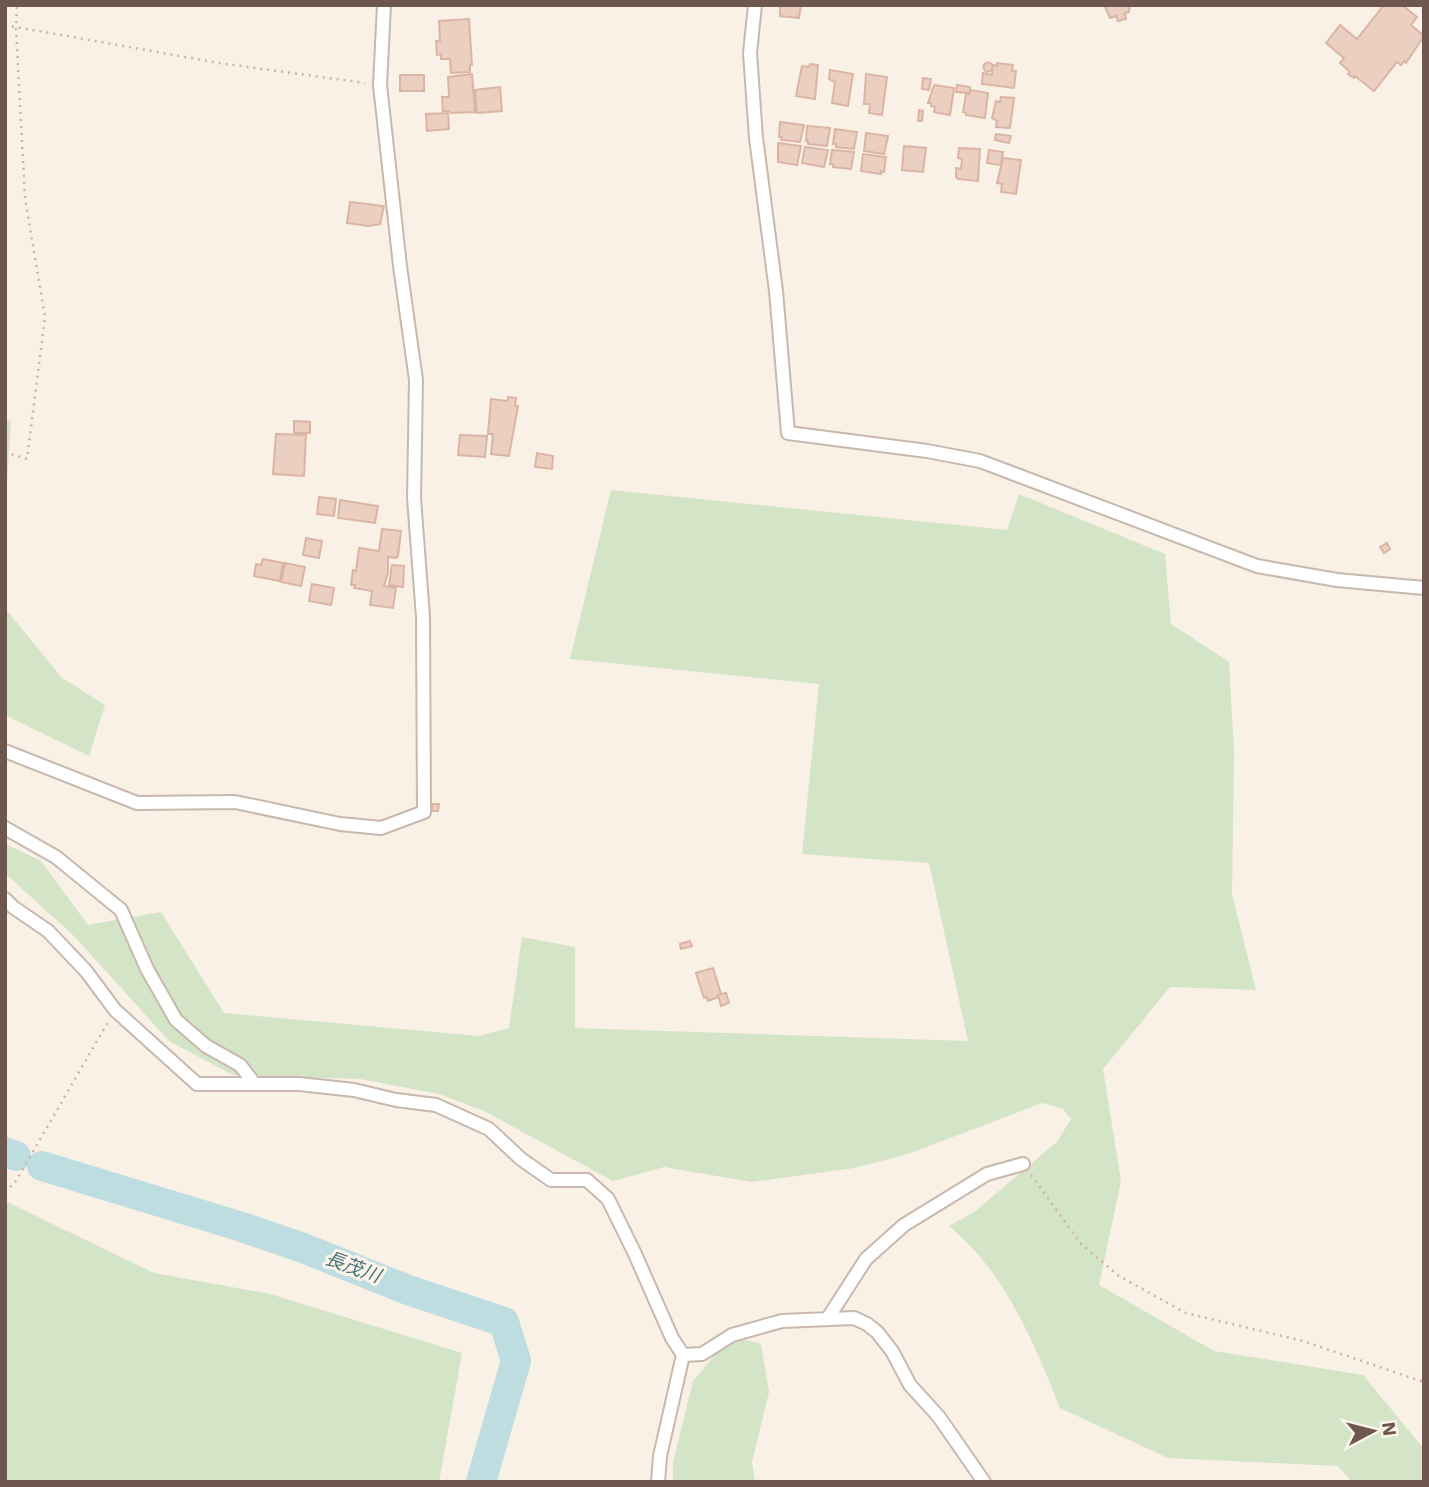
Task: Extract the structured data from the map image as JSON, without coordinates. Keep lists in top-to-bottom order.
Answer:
{
  "water": ["長茂川"],
  "north": "right"
}
